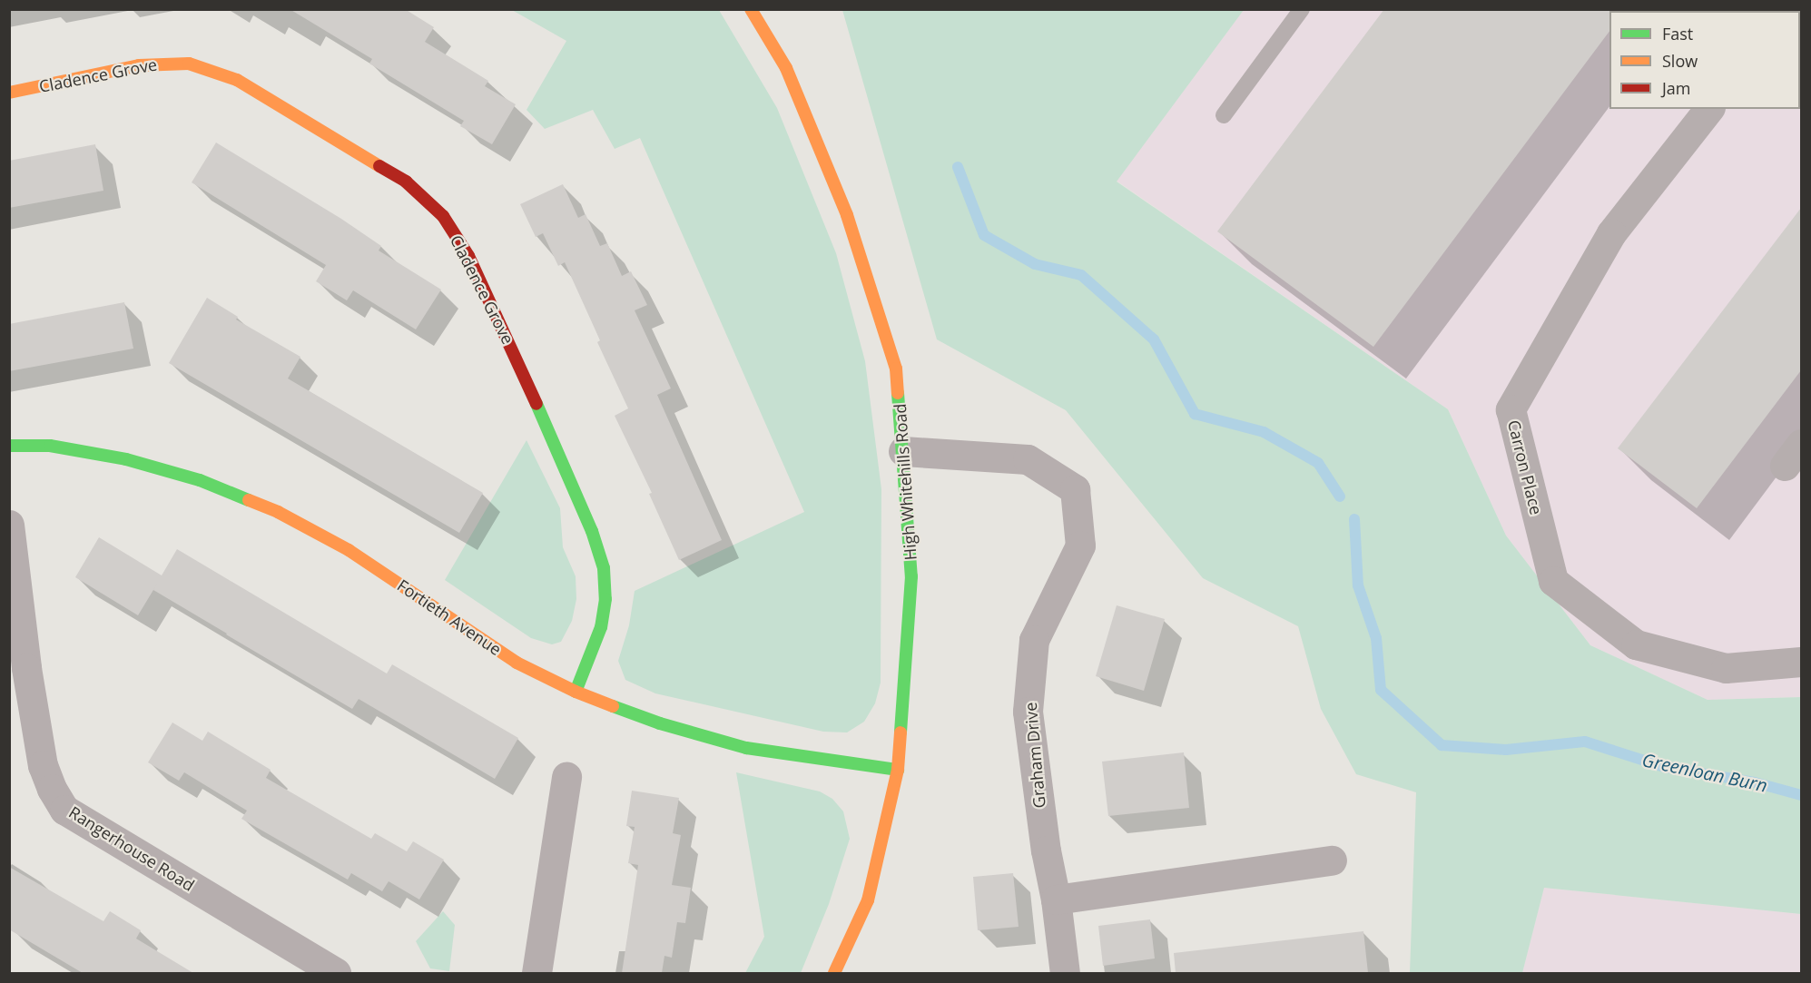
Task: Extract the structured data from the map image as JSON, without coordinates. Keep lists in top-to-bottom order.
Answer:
{
  "streets": {
    "street": [
      "Cladence Grove",
      "Carron Place",
      "High Whitehills Road",
      "Fortieth Avenue",
      "Graham Drive",
      "Rangerhouse Road"
    ]
  },
  "crossings": [
    ["Cladence Grove", "Fortieth Avenue"],
    ["High Whitehills Road", "Fortieth Avenue"],
    ["High Whitehills Road", "Graham Drive"]
  ],
  "water": ["Greenloan Burn"],
  "legend": ["Fast", "Slow", "Jam"]
}
